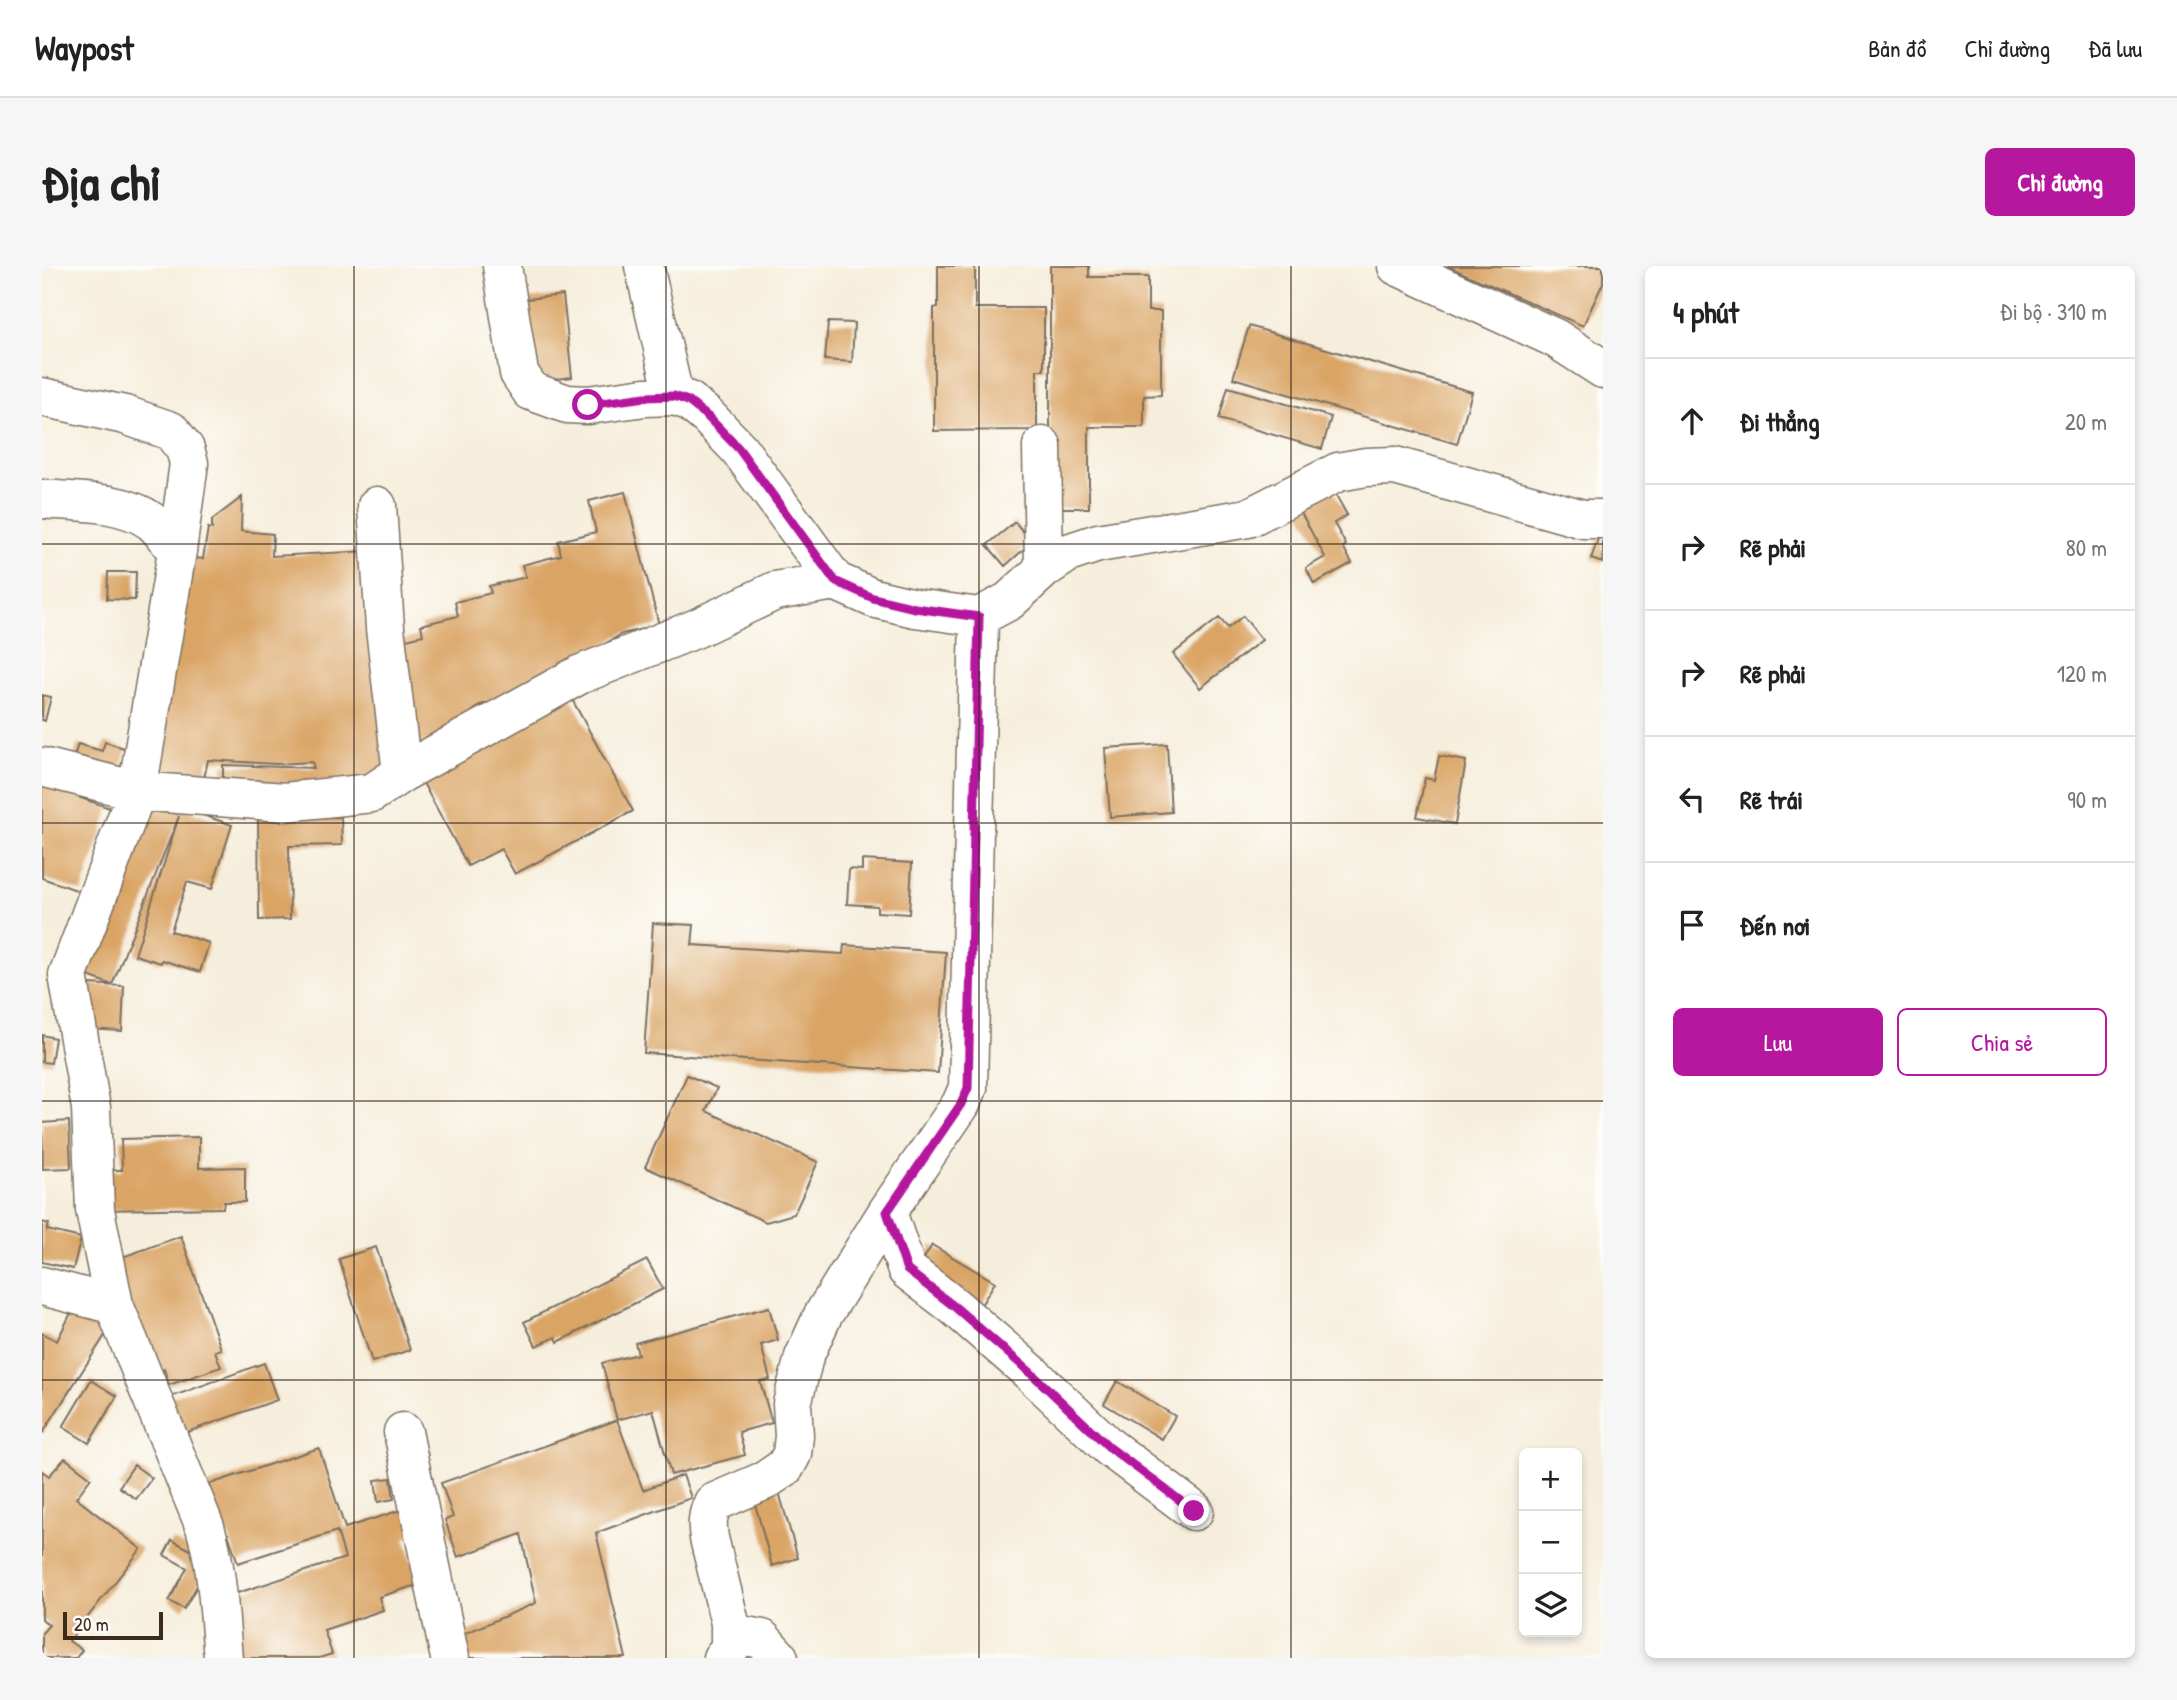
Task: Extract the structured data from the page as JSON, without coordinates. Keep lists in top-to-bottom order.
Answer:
{
  "scale_bar": "20 m",
  "page": {
    "header": "Waypost",
    "nav": ["Bản đồ", "Chỉ đường", "Đã lưu"],
    "buttons": [
      "Chỉ đường",
      ["Lưu", "Chia sẻ"]
    ],
    "title": "Địa chỉ",
    "heading": ["4 phút", "Đi bộ · 310 m"],
    "list": [
      ["Đi thẳng", "20 m"],
      ["Rẽ phải", "80 m"],
      ["Rẽ phải", "120 m"],
      ["Rẽ trái", "90 m"],
      "Đến nơi"
    ],
    "map_buttons": ["+", "−"],
    "scale": "20 m"
  }
}
